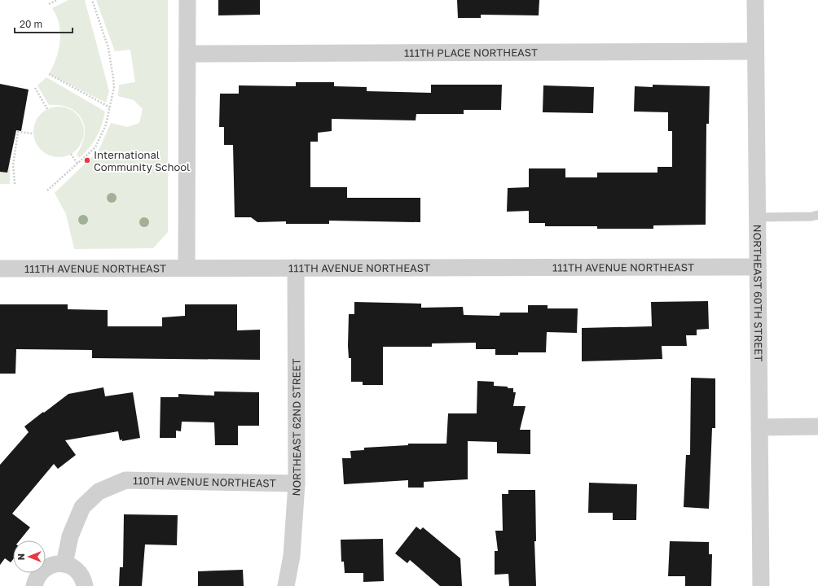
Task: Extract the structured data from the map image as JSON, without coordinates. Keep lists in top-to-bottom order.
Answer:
{
  "streets": {
    "street": [
      "111TH PLACE NORTHEAST",
      "111TH AVENUE NORTHEAST",
      "NORTHEAST 60TH STREET",
      "NORTHEAST 62ND STREET",
      "110TH AVENUE NORTHEAST"
    ]
  },
  "crossings": [
    ["111TH PLACE NORTHEAST", "NORTHEAST 60TH STREET"],
    ["111TH AVENUE NORTHEAST", "NORTHEAST 60TH STREET"],
    ["111TH AVENUE NORTHEAST", "NORTHEAST 62ND STREET"],
    ["NORTHEAST 62ND STREET", "110TH AVENUE NORTHEAST"]
  ],
  "places": ["International Community School"],
  "scale_bar": "20 m",
  "north": "left"
}
